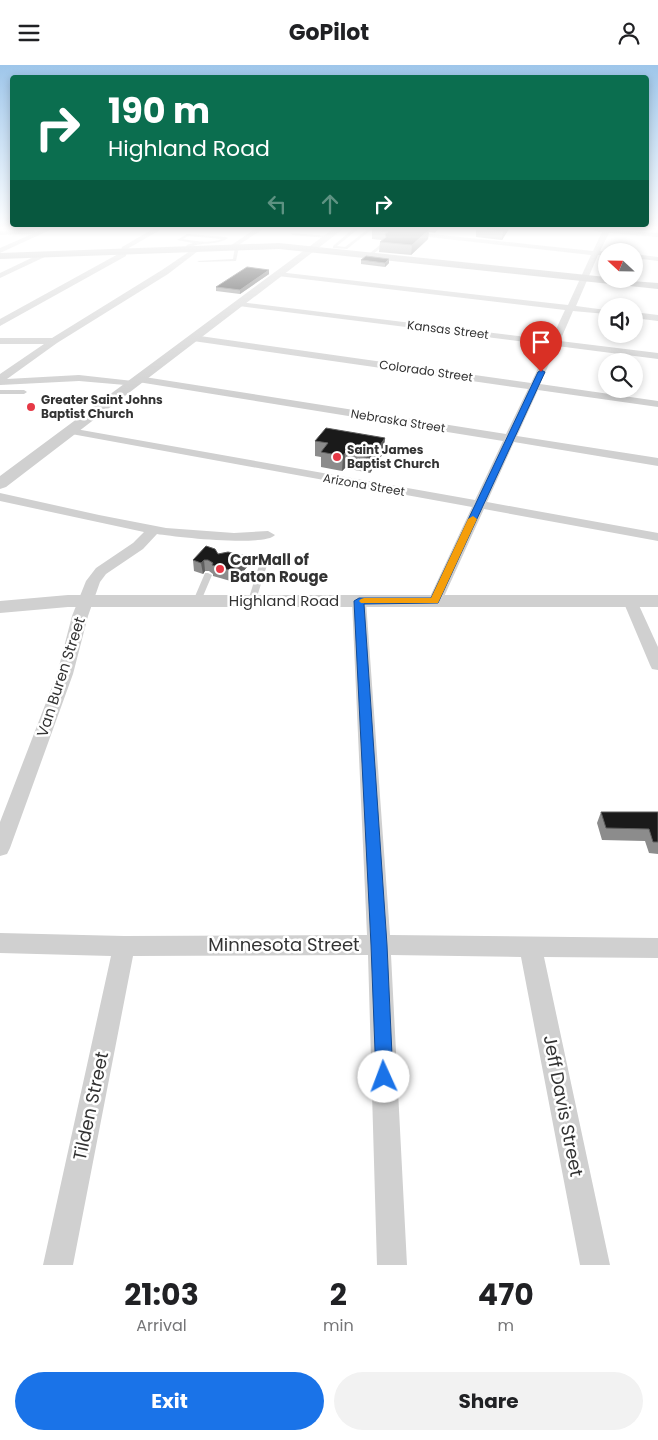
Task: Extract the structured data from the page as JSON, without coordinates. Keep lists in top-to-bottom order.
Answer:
{
  "streets": {
    "street": [
      "Kansas Street",
      "Colorado Street",
      "Nebraska Street",
      "Arizona Street",
      "Highland Road",
      "Van Buren Street",
      "Minnesota Street",
      "Tilden Street",
      "Jeff Davis Street"
    ]
  },
  "crossings": [
    ["Highland Road", "Van Buren Street"],
    ["Minnesota Street", "Tilden Street"],
    ["Minnesota Street", "Jeff Davis Street"]
  ],
  "places": ["Greater Saint Johns Baptist Church", "Saint James Baptist Church", "CarMall of Baton Rouge"],
  "north": "left",
  "page": {
    "header": "GoPilot",
    "turn": ["190 m", "Highland Road"],
    "eta": [
      "21:03",
      "Arrival",
      "2",
      "min",
      "470",
      "m"
    ],
    "buttons": ["Exit", "Share"]
  }
}
